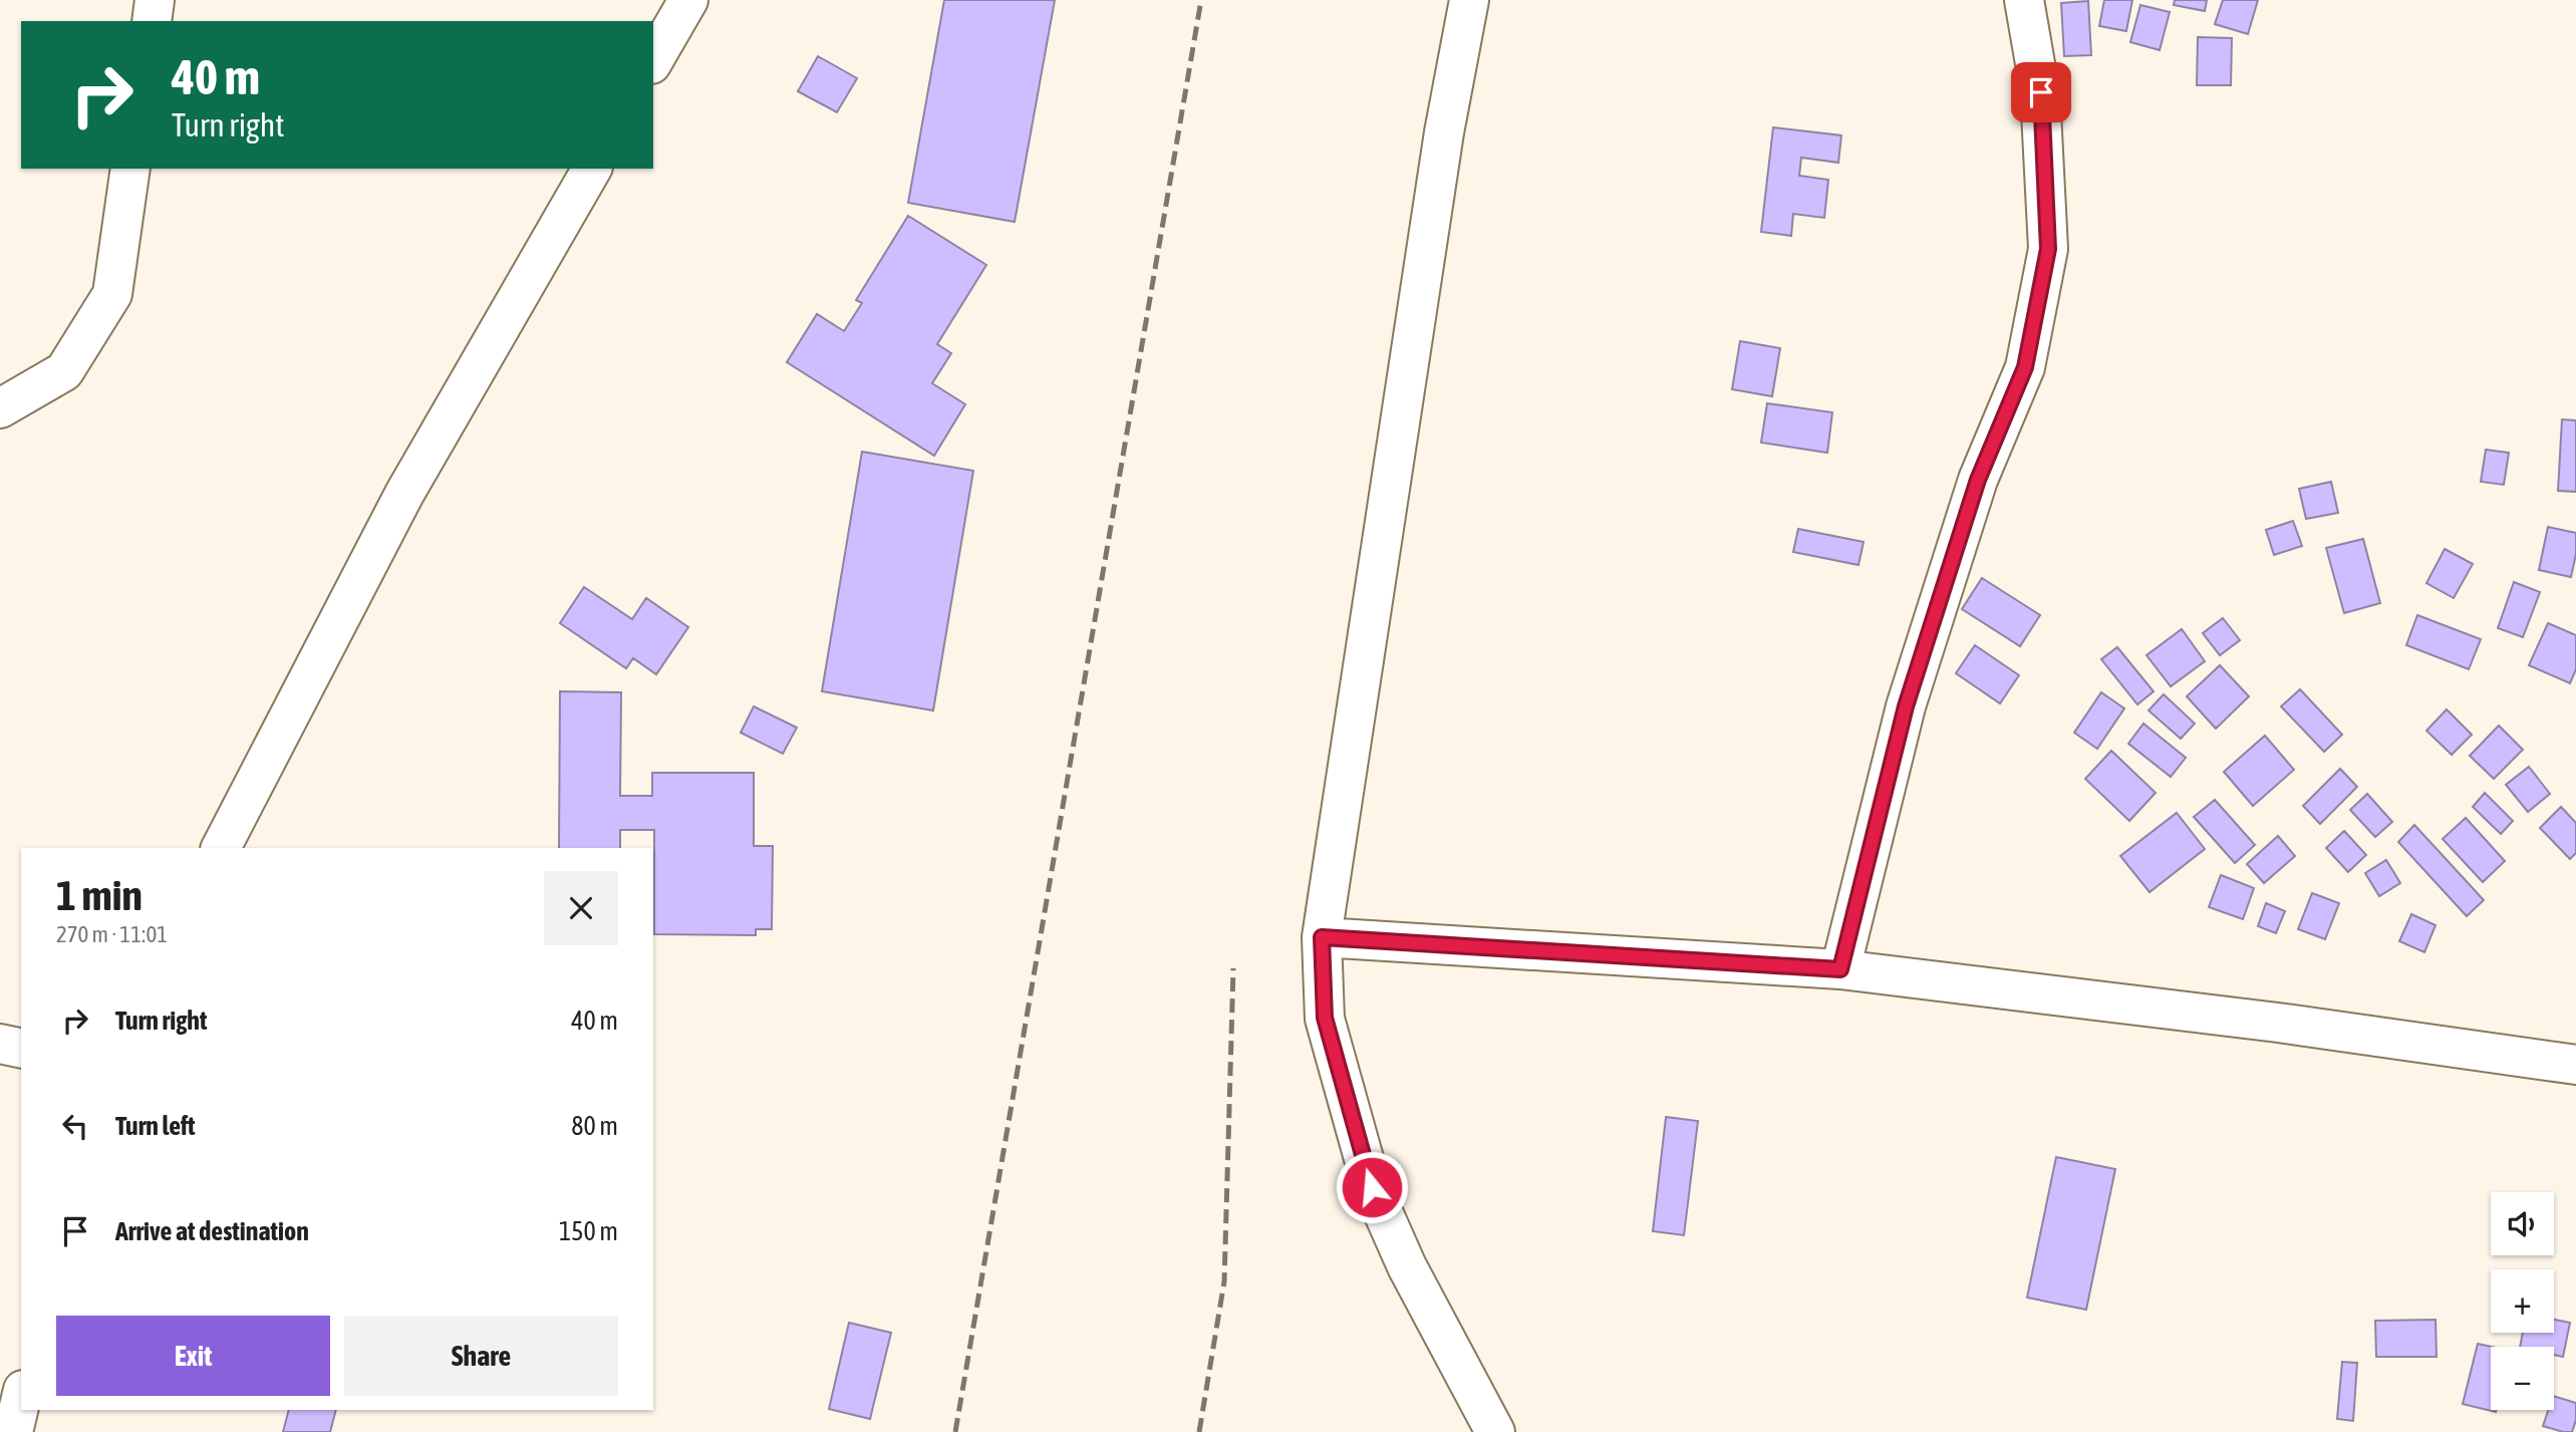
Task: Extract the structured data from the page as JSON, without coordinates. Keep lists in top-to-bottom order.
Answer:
{
  "page": {
    "turn": ["40 m", "Turn right"],
    "heading": ["1 min", "270 m · 11:01"],
    "list": [
      {
        "name": "Turn right",
        "value": "40 m"
      },
      {
        "name": "Turn left",
        "value": "80 m"
      },
      {
        "name": "Arrive at destination",
        "value": "150 m"
      }
    ],
    "map_buttons": ["+", "−"],
    "buttons": ["Exit", "Share"]
  }
}
